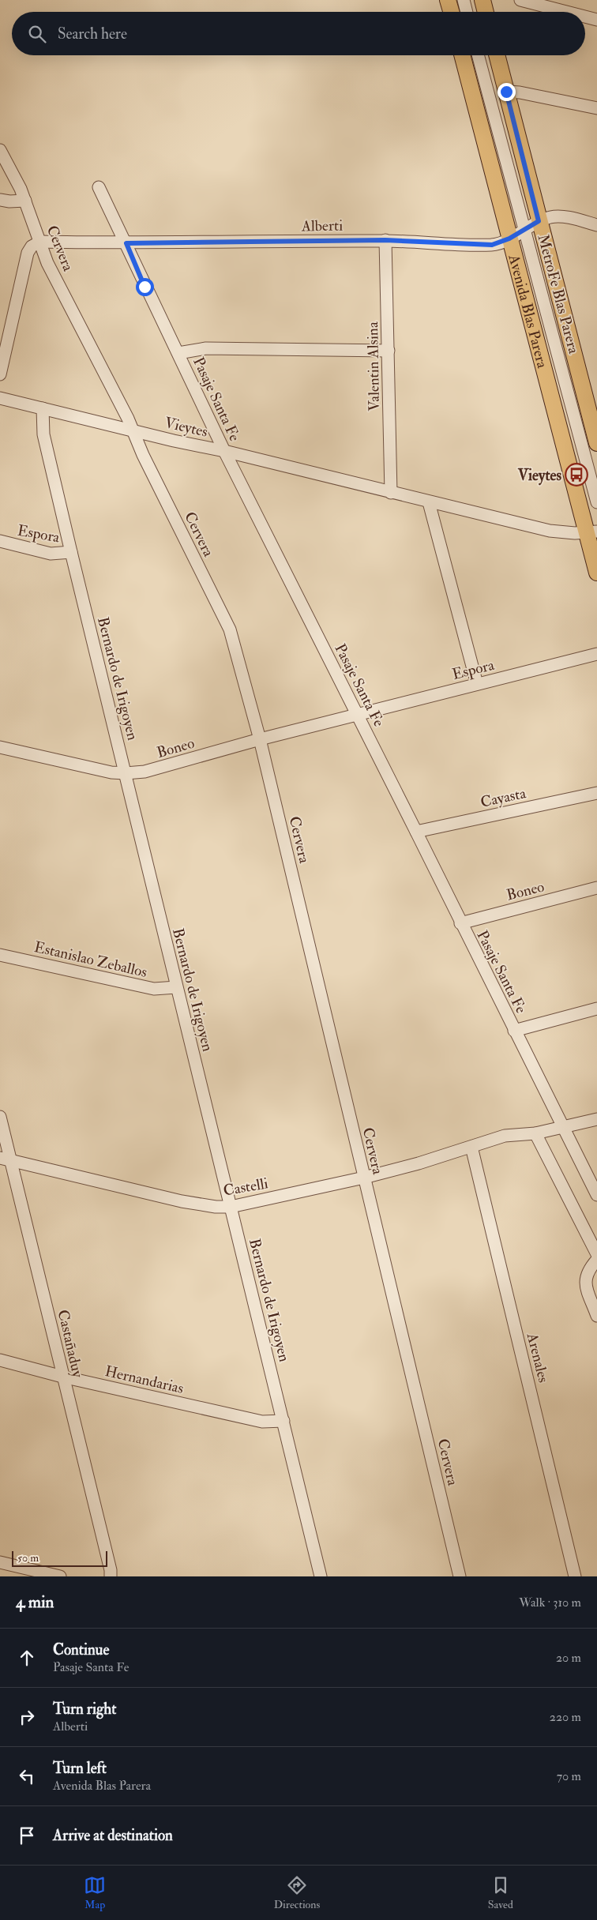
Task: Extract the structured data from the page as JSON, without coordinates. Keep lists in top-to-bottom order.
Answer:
{
  "streets": {
    "main road": ["Avenida Blas Parera"],
    "street": [
      "Alberti",
      "Cervera",
      "MetroFe Blas Parera",
      "Valentin Alsina",
      "Pasaje Santa Fe",
      "Vieytes",
      "Espora",
      "Bernardo de Irigoyen",
      "Boneo",
      "Cayasta",
      "Estanislao Zeballos",
      "Castelli",
      "Castañaduy",
      "Arenales",
      "Hernandarias"
    ]
  },
  "crossings": [
    ["Alberti", "Cervera"],
    ["Alberti", "MetroFe Blas Parera"],
    ["Alberti", "Avenida Blas Parera"],
    ["Alberti", "Valentin Alsina"],
    ["Alberti", "Pasaje Santa Fe"],
    ["Cervera", "Vieytes"],
    ["Cervera", "Boneo"],
    ["Cervera", "Castelli"],
    ["Avenida Blas Parera", "Vieytes"],
    ["Valentin Alsina", "Vieytes"],
    ["Pasaje Santa Fe", "Vieytes"],
    ["Pasaje Santa Fe", "Espora"],
    ["Pasaje Santa Fe", "Boneo"],
    ["Pasaje Santa Fe", "Cayasta"],
    ["Vieytes", "Bernardo de Irigoyen"],
    ["Espora", "Bernardo de Irigoyen"],
    ["Espora", "Boneo"],
    ["Bernardo de Irigoyen", "Boneo"],
    ["Bernardo de Irigoyen", "Estanislao Zeballos"],
    ["Bernardo de Irigoyen", "Castelli"],
    ["Bernardo de Irigoyen", "Hernandarias"],
    ["Castelli", "Castañaduy"],
    ["Castelli", "Arenales"],
    ["Castañaduy", "Hernandarias"]
  ],
  "places": {
    "bus stop": ["Vieytes"]
  },
  "scale_bar": "50 m",
  "page": {
    "search": "Search here",
    "scale": "50 m",
    "heading": ["4 min", "Walk · 310 m"],
    "list": [
      ["Continue", "Pasaje Santa Fe", "20 m"],
      ["Turn right", "Alberti", "220 m"],
      ["Turn left", "Avenida Blas Parera", "70 m"],
      "Arrive at destination"
    ],
    "nav": ["Map", "Directions", "Saved"]
  }
}
